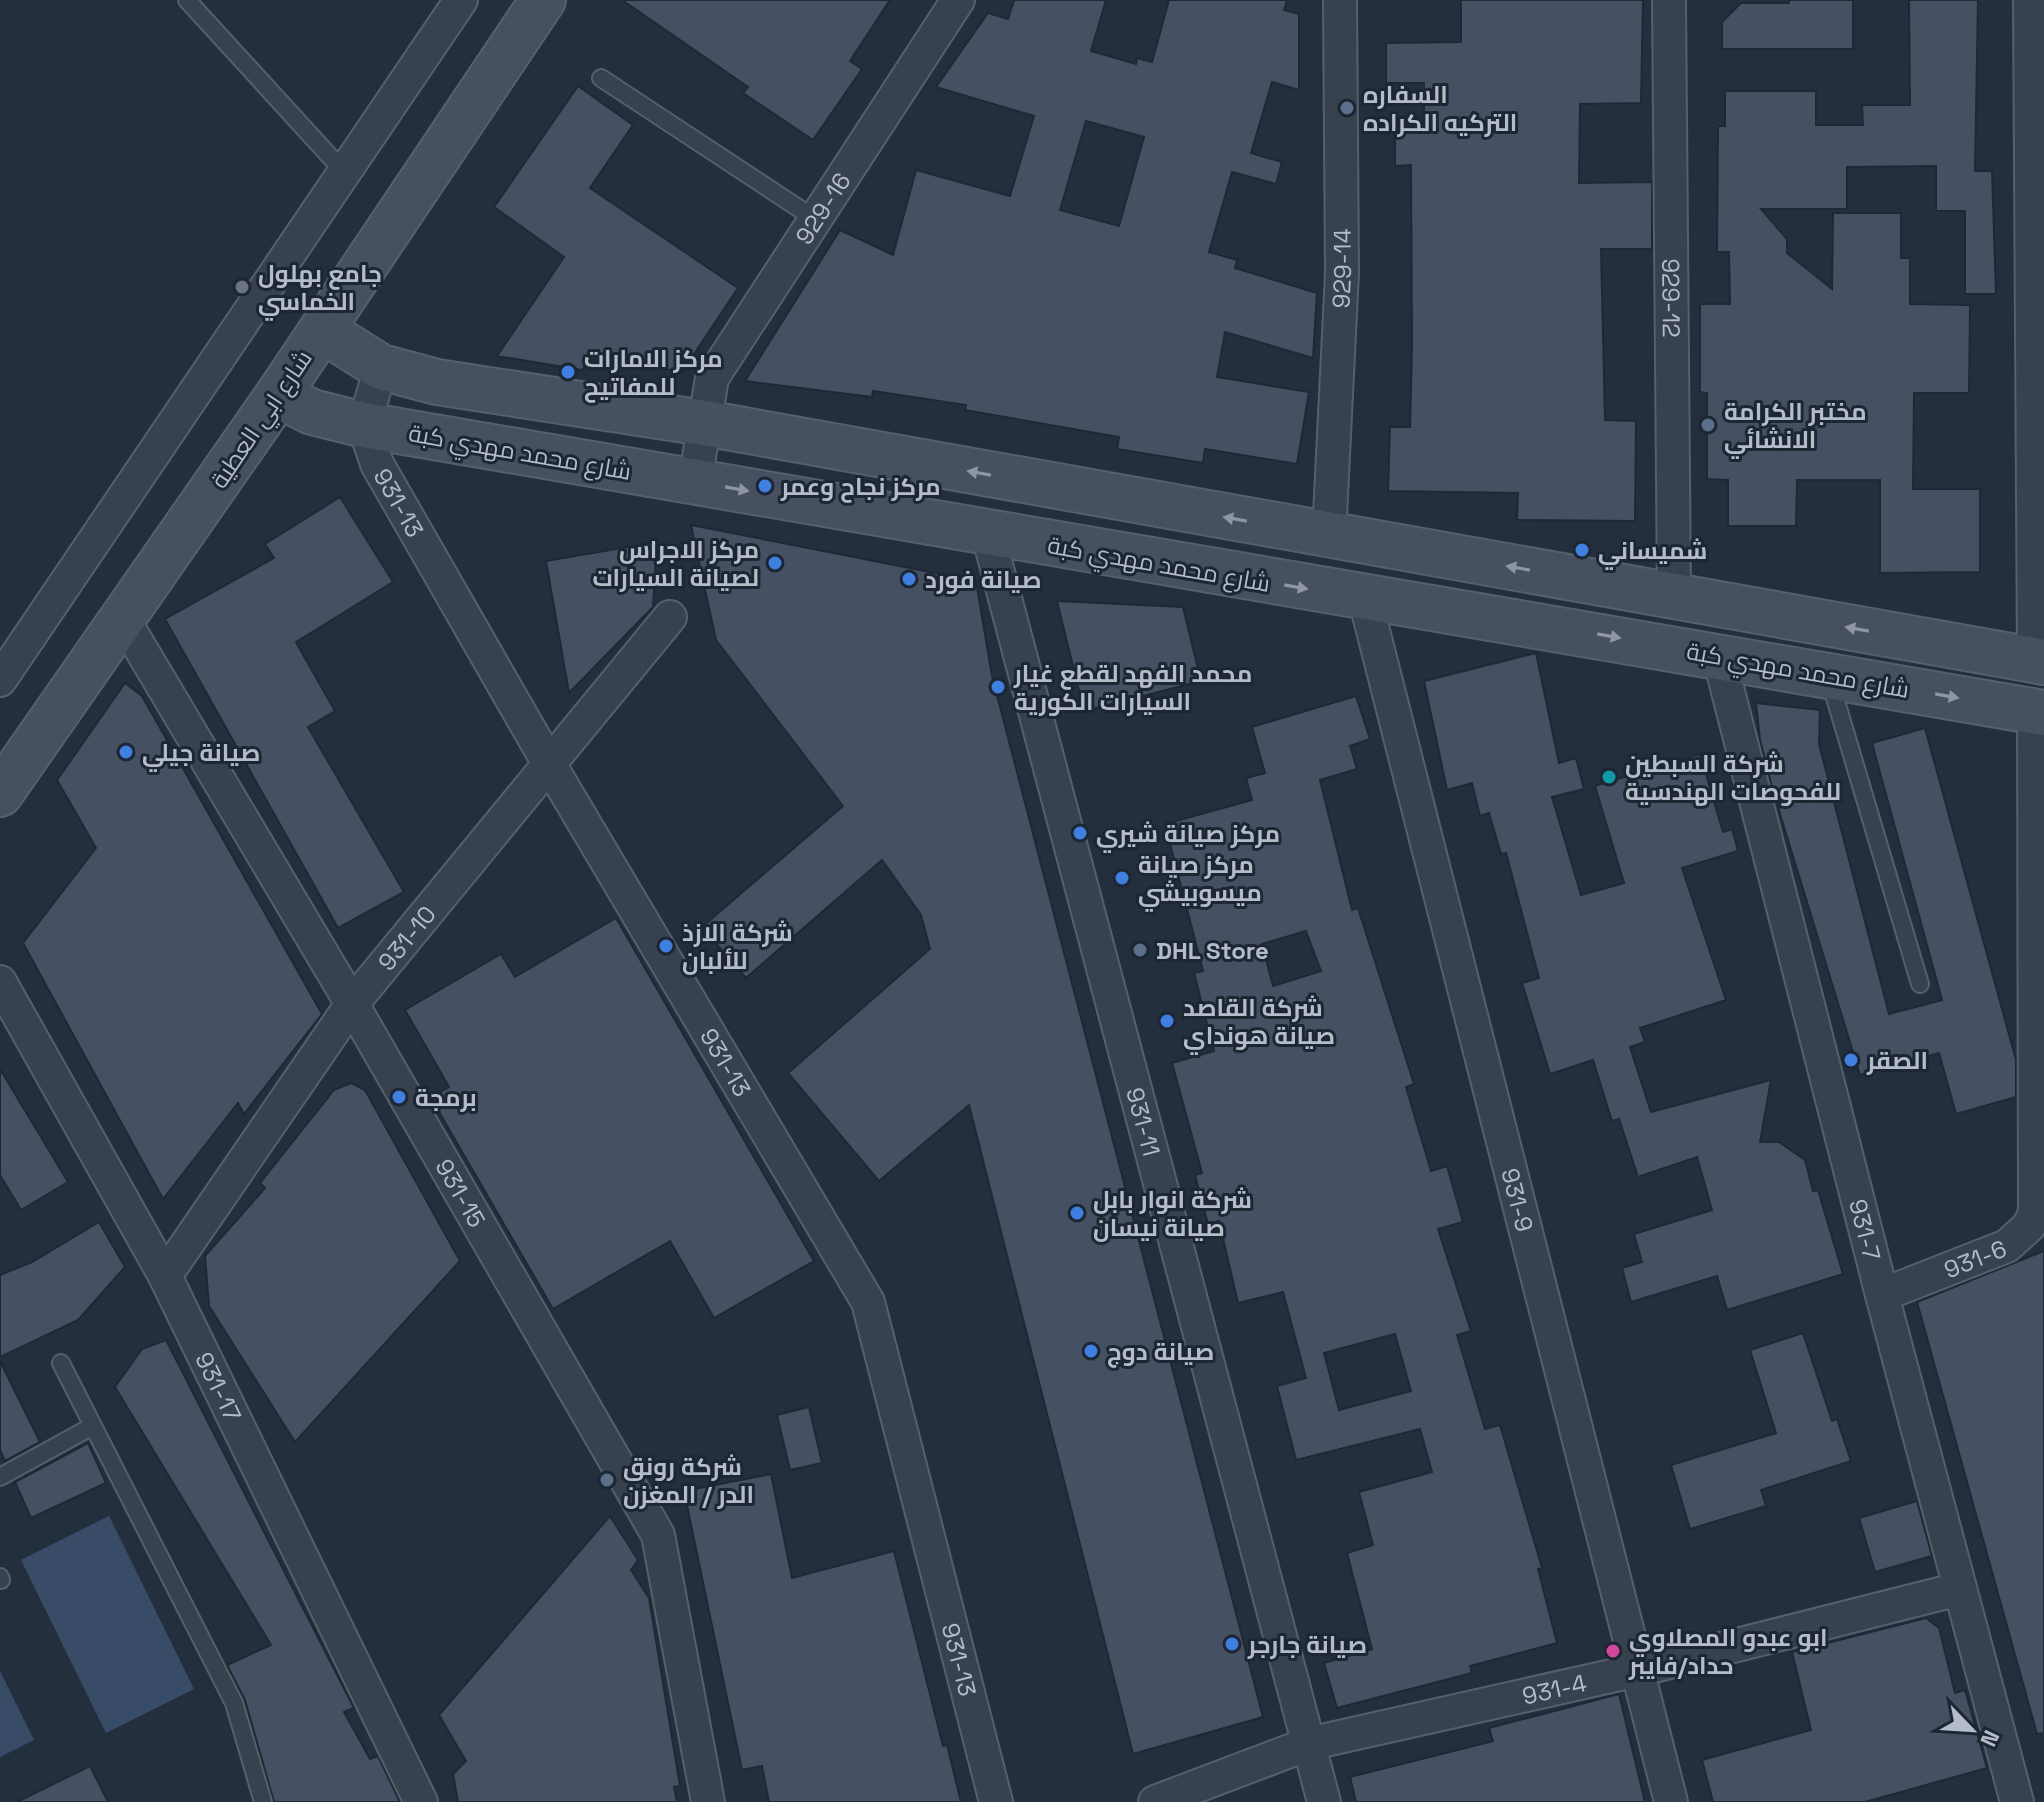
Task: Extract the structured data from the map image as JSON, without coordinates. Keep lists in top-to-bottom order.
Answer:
{
  "streets": {
    "street": [
      "929-16",
      "929-14",
      "929-12",
      "شارع ابي العطية",
      "شارع محمد مهدي كبة",
      "931-13",
      "931-10",
      "931-11",
      "931-15",
      "931-9",
      "931-7",
      "931-6",
      "931-17",
      "931-4"
    ]
  },
  "crossings": [
    ["929-16", "شارع محمد مهدي كبة"],
    ["شارع ابي العطية", "شارع محمد مهدي كبة"],
    ["شارع ابي العطية", "931-15"],
    ["شارع محمد مهدي كبة", "931-13"],
    ["شارع محمد مهدي كبة", "931-11"],
    ["شارع محمد مهدي كبة", "931-9"],
    ["شارع محمد مهدي كبة", "931-7"],
    ["شارع محمد مهدي كبة", "931-6"],
    ["931-13", "931-10"],
    ["931-10", "931-15"],
    ["931-10", "931-17"],
    ["931-11", "931-4"],
    ["931-9", "931-4"],
    ["931-7", "931-6"],
    ["931-7", "931-4"]
  ],
  "places": [
    "السفاره التركيه الكراده",
    "جامع بهلول الخماسي",
    "مركز الامارات للمفاتيح",
    "مختبر الكرامة الانشائي",
    "مركز نجاح وعمر",
    "شميساني",
    "مركز الاجراس لصيانة السيارات",
    "صيانة فورد",
    "محمد الفهد لقطع غيار السيارات الكورية",
    "صيانة جيلي",
    "شركة السبطين للفحوصات الهندسية",
    "مركز صيانة شيري",
    "مركز صيانة ميسوبيشي",
    "شركة الازذ للألبان",
    "DHL Store",
    "شركة القاصد صيانة هونداي",
    "الصقر",
    "برمجة",
    "شركة انوار بابل صيانة نيسان",
    "صيانة دوج",
    "شركة رونق الدر / المغزن",
    "صيانة جارجر",
    "ابو عبدو المصلاوي حداد/فايبر"
  ],
  "north": "bottom right"
}
